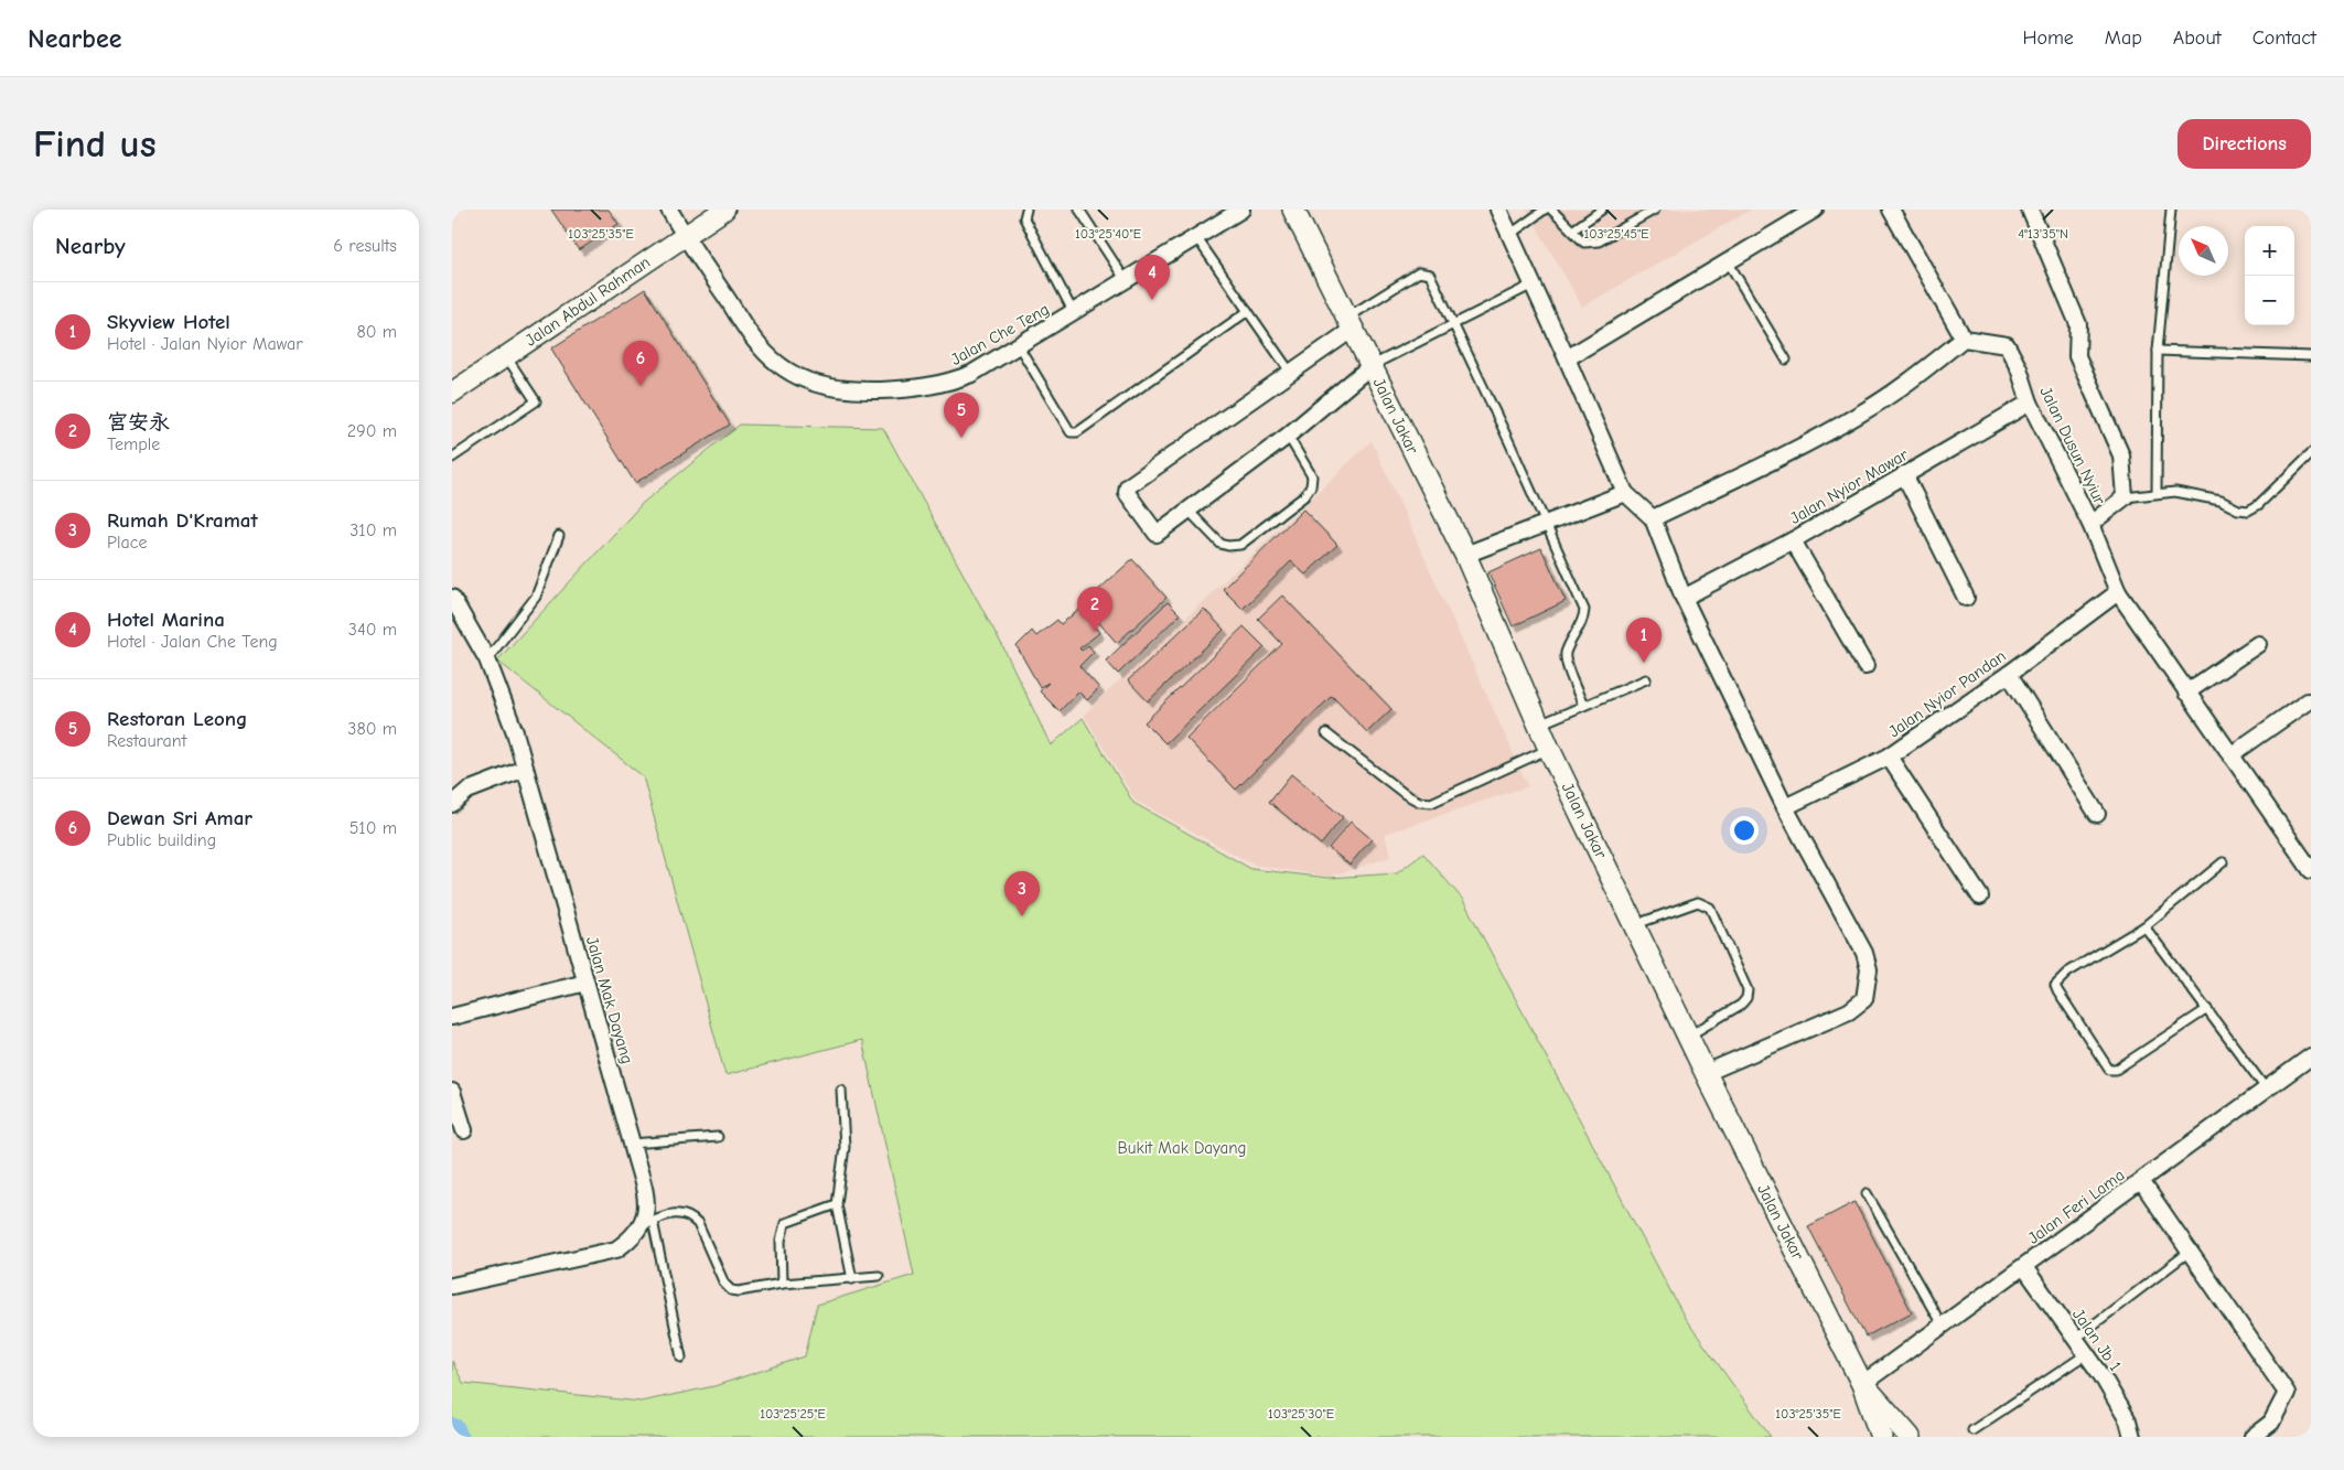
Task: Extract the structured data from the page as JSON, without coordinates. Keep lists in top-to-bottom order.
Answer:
{
  "streets": {
    "main road": ["Jalan Jakar"],
    "street": [
      "Jalan Abdul Rahman",
      "Jalan Che Teng",
      "Jalan Dusun Nyiur",
      "Jalan Nyior Mawar",
      "Jalan Nyior Pandan",
      "Jalan Mak Dayang",
      "Jalan Feri Lama",
      "Jalan Jb 1"
    ]
  },
  "crossings": [
    ["Jalan Abdul Rahman", "Jalan Che Teng"],
    ["Jalan Jakar", "Jalan Feri Lama"],
    ["Jalan Dusun Nyiur", "Jalan Nyior Mawar"],
    ["Jalan Dusun Nyiur", "Jalan Nyior Pandan"],
    ["Jalan Feri Lama", "Jalan Jb 1"]
  ],
  "parks": ["Bukit Mak Dayang"],
  "north": "top left",
  "page": {
    "header": "Nearbee",
    "nav": [
      "Home",
      "Map",
      "About",
      "Contact"
    ],
    "buttons": "Directions",
    "title": "Find us",
    "heading": ["Nearby", "6 results"],
    "map_buttons": ["+", "−"],
    "pins": [
      "4",
      "6",
      "5",
      "2",
      "1",
      "3"
    ],
    "list": [
      {
        "mark": "1",
        "name": "Skyview Hotel",
        "note": "Hotel · Jalan Nyior Mawar",
        "value": "80 m"
      },
      {
        "mark": "2",
        "name": "宮安永",
        "note": "Temple",
        "value": "290 m"
      },
      {
        "mark": "3",
        "name": "Rumah D'Kramat",
        "note": "Place",
        "value": "310 m"
      },
      {
        "mark": "4",
        "name": "Hotel Marina",
        "note": "Hotel · Jalan Che Teng",
        "value": "340 m"
      },
      {
        "mark": "5",
        "name": "Restoran Leong",
        "note": "Restaurant",
        "value": "380 m"
      },
      {
        "mark": "6",
        "name": "Dewan Sri Amar",
        "note": "Public building",
        "value": "510 m"
      }
    ]
  },
  "coordinates": [
    "103°25'35\"E",
    "103°25'40\"E",
    "103°25'45\"E",
    "4°13'35\"N",
    "103°25'25\"E",
    "103°25'30\"E"
  ]
}
